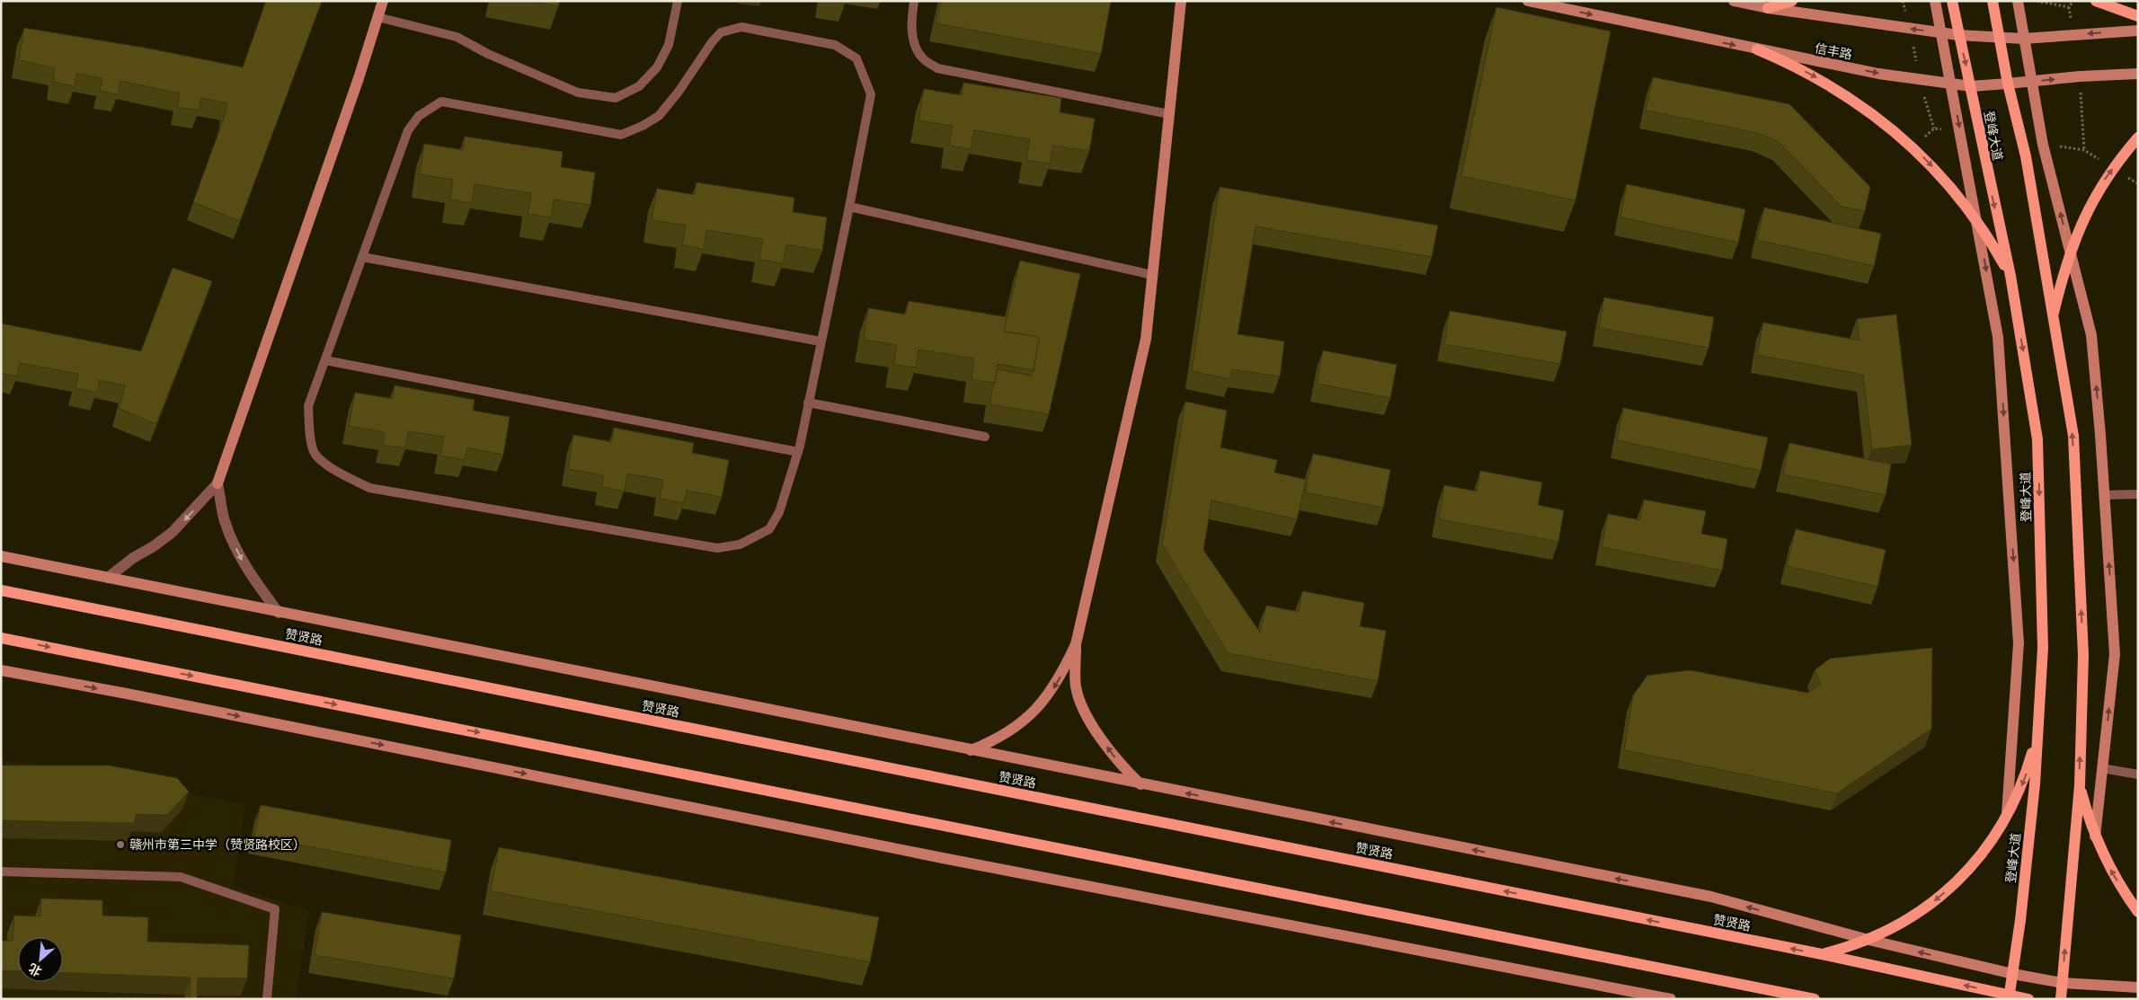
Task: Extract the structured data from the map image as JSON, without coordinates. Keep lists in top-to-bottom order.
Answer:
{
  "streets": {
    "main road": ["登峰大道", "赞贤路"],
    "street": ["信丰路"]
  },
  "crossings": [
    ["信丰路", "登峰大道"],
    ["登峰大道", "赞贤路"]
  ],
  "places": ["赣州市第三中学（赞贤路校区）"],
  "north": "bottom left"
}
